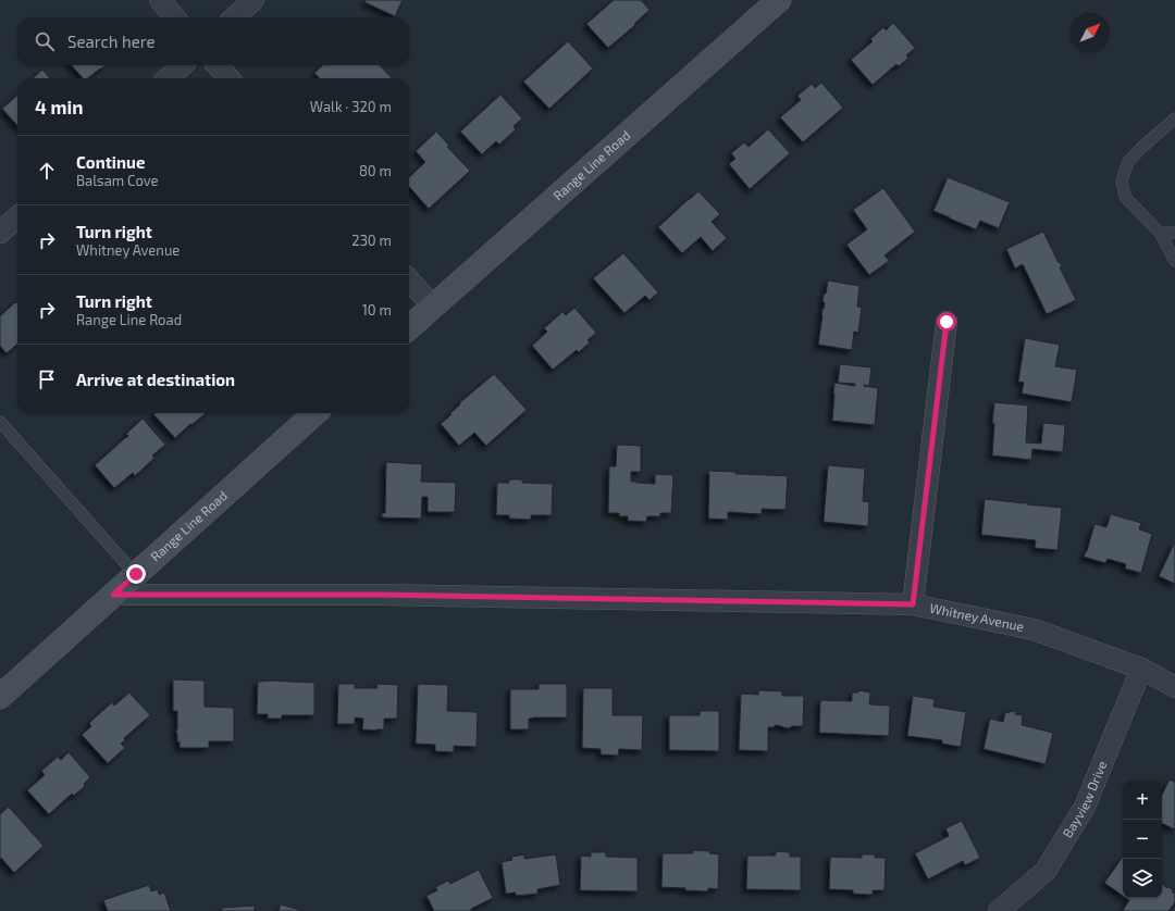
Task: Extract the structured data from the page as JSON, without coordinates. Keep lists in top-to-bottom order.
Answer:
{
  "streets": {
    "main road": ["Range Line Road"],
    "street": ["Whitney Avenue", "Bayview Drive"]
  },
  "crossings": [
    ["Range Line Road", "Whitney Avenue"],
    ["Whitney Avenue", "Bayview Drive"]
  ],
  "north": "top right",
  "page": {
    "search": "Search here",
    "heading": ["4 min", "Walk · 320 m"],
    "list": [
      ["Continue", "Balsam Cove", "80 m"],
      ["Turn right", "Whitney Avenue", "230 m"],
      ["Turn right", "Range Line Road", "10 m"],
      "Arrive at destination"
    ],
    "map_buttons": ["+", "−"]
  }
}
